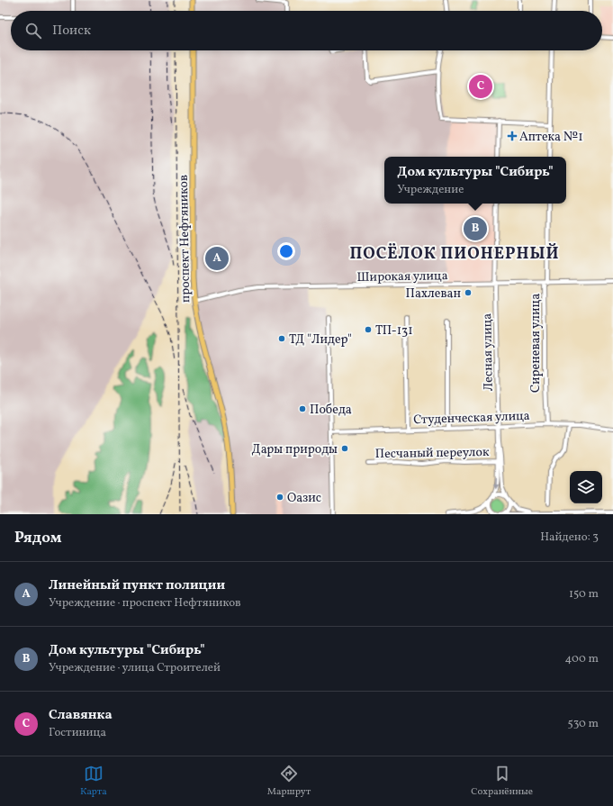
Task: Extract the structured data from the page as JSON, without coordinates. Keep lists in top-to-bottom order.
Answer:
{
  "streets": {
    "main road": ["проспект Нефтяников"],
    "street": [
      "Широкая улица",
      "Сиреневая улица",
      "Лесная улица",
      "Студенческая улица",
      "Песчаный переулок"
    ]
  },
  "crossings": [
    ["проспект Нефтяников", "Широкая улица"],
    ["Широкая улица", "Сиреневая улица"],
    ["Широкая улица", "Лесная улица"],
    ["Сиреневая улица", "Студенческая улица"],
    ["Лесная улица", "Студенческая улица"],
    ["Лесная улица", "Песчаный переулок"]
  ],
  "districts": ["ПОСЁЛОК ПИОНЕРНЫЙ"],
  "places": {
    "health": ["Аптека №1"],
    "other": [
      "Пахлеван",
      "ТП-131",
      "ТД \"Лидер\"",
      "Победа",
      "Дары природы",
      "Оазис"
    ]
  },
  "page": {
    "search": "Поиск",
    "pins": ["C", "B", "A"],
    "popup": ["Дом культуры \"Сибирь\"", "Учреждение"],
    "heading": ["Рядом", "Найдено: 3"],
    "list": [
      {
        "mark": "A",
        "name": "Линейный пункт полиции",
        "note": "Учреждение · проспект Нефтяников",
        "value": "150 m"
      },
      {
        "mark": "B",
        "name": "Дом культуры \"Сибирь\"",
        "note": "Учреждение · улица Строителей",
        "value": "400 m"
      },
      {
        "mark": "C",
        "name": "Славянка",
        "note": "Гостиница",
        "value": "530 m"
      }
    ],
    "nav": ["Карта", "Маршрут", "Сохранённые"]
  }
}
